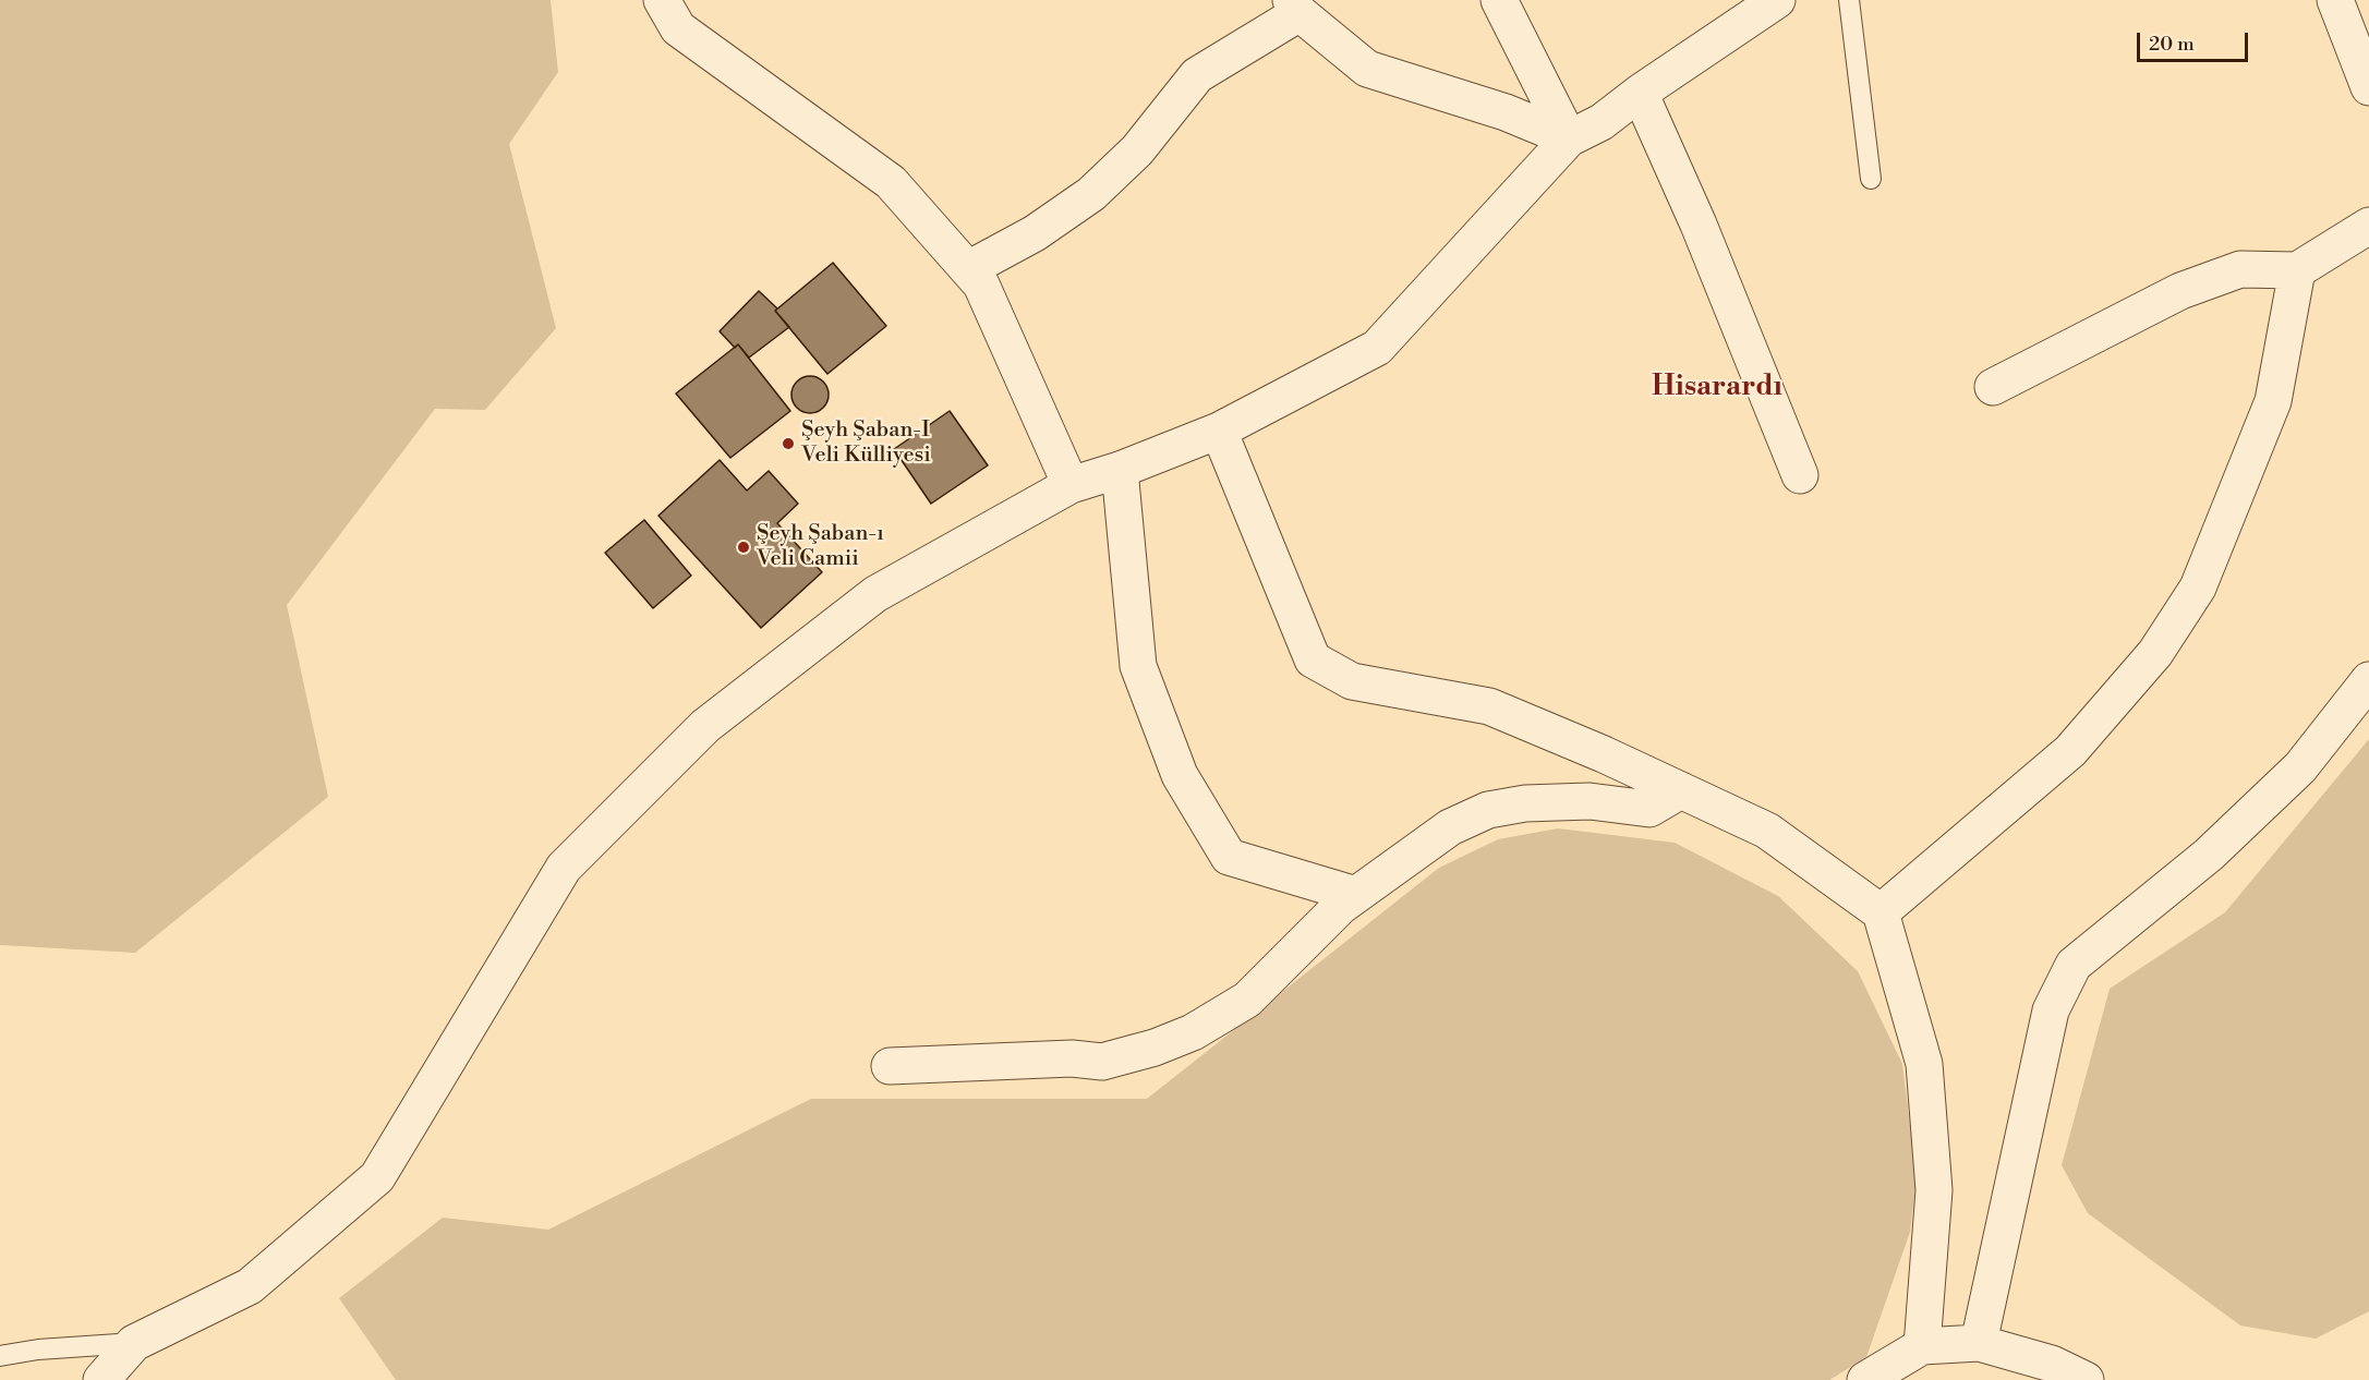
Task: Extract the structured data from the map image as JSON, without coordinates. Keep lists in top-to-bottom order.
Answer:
{
  "districts": ["Hisarardı"],
  "places": ["Şeyh Şaban-I Veli Külliyesi", "Şeyh Şaban-ı Veli Camii"],
  "scale_bar": "20 m"
}
